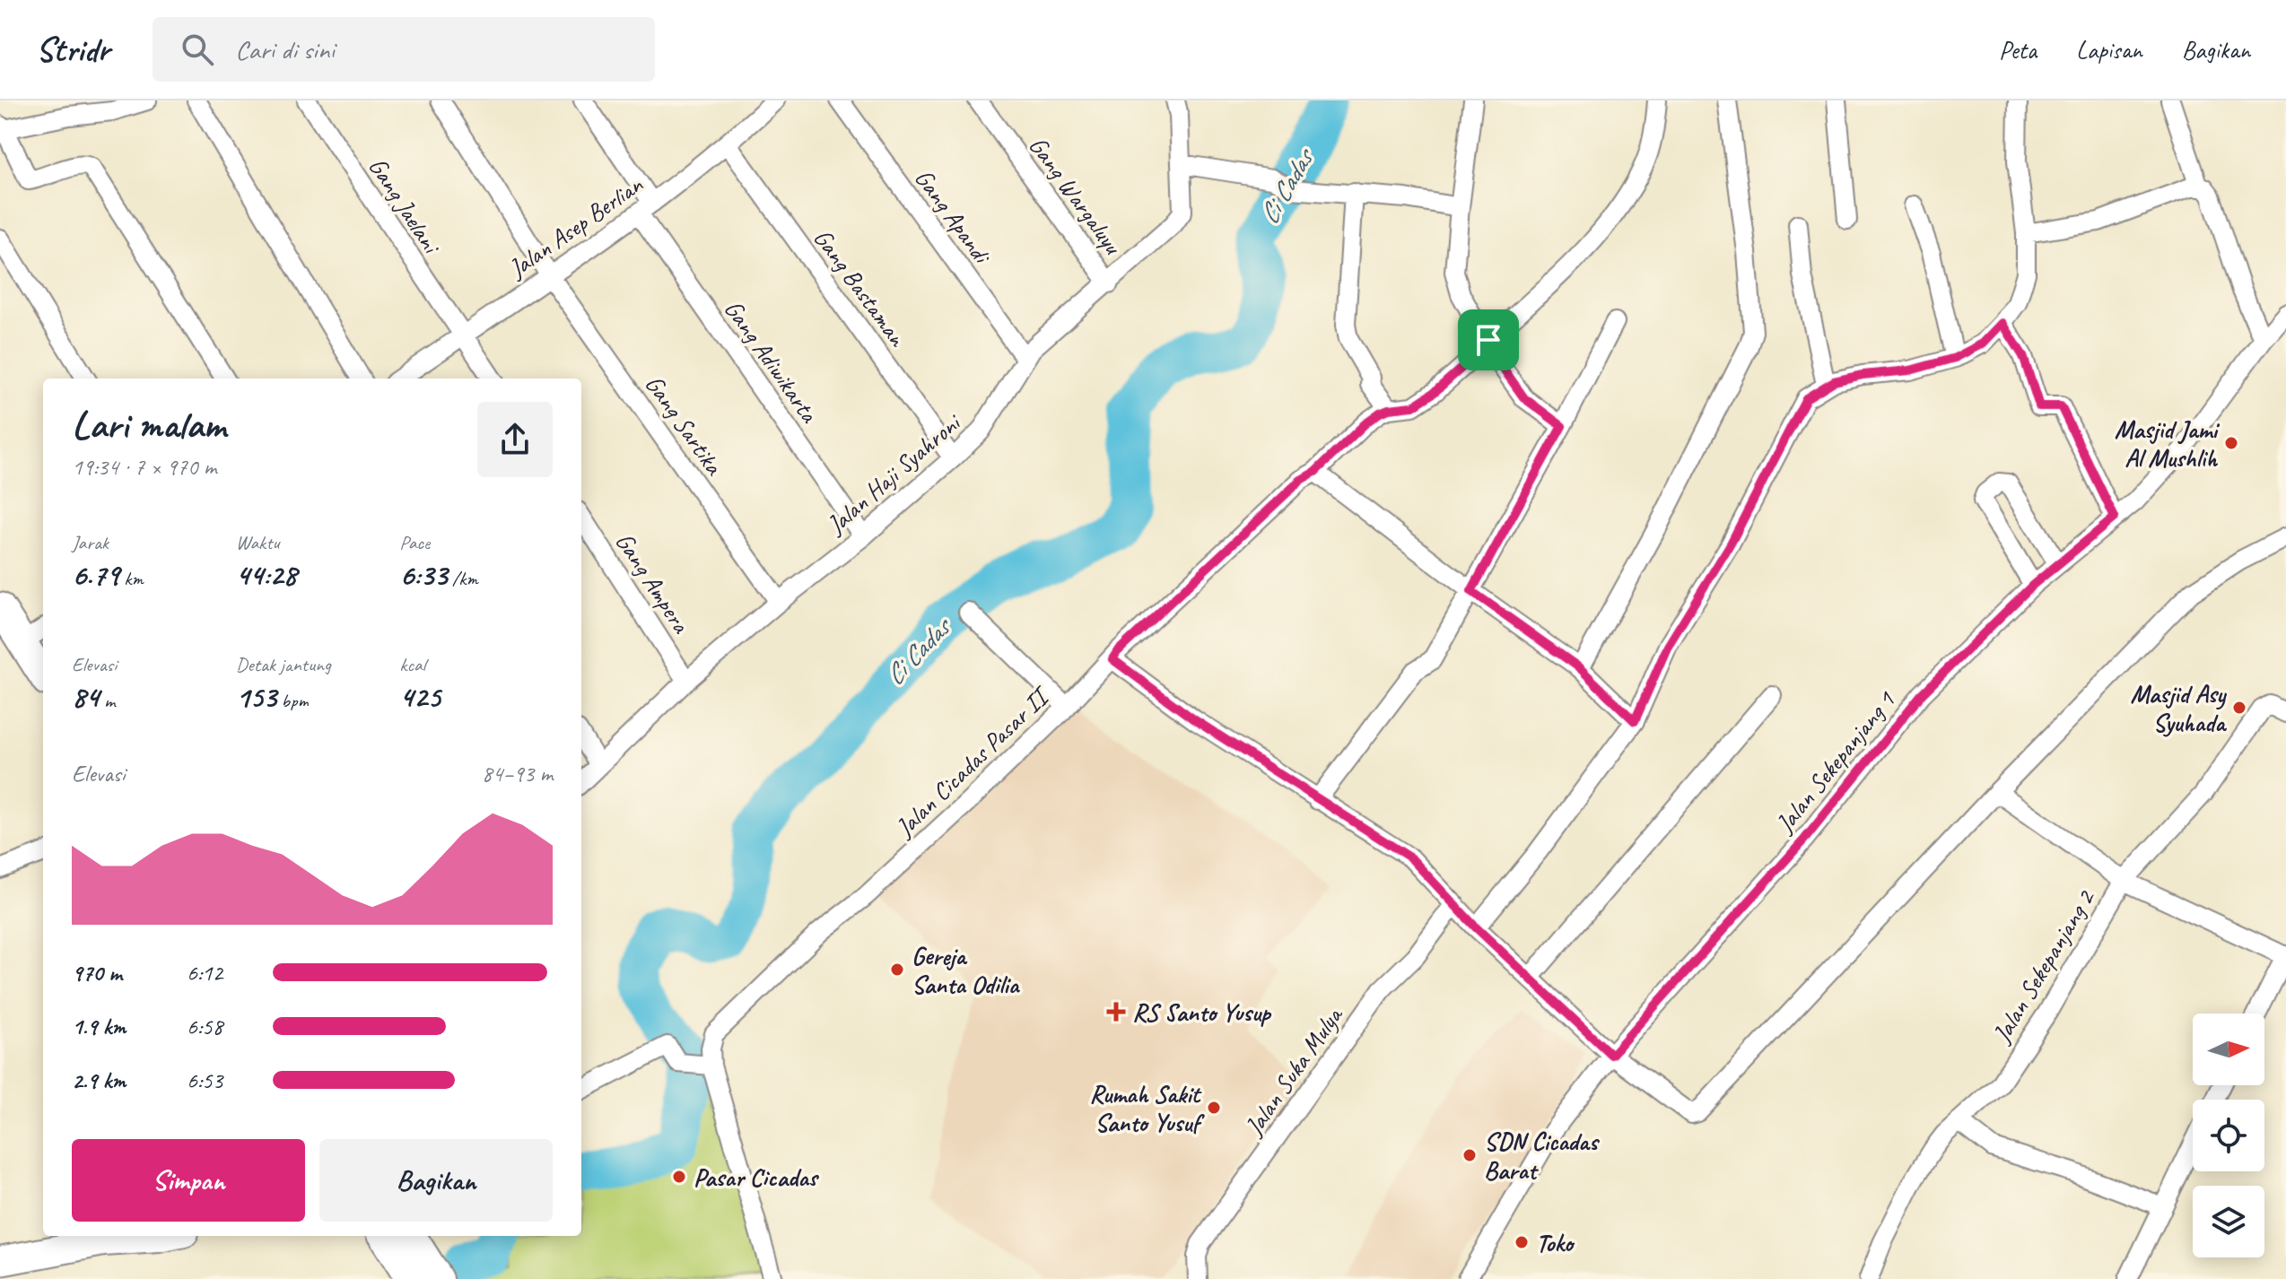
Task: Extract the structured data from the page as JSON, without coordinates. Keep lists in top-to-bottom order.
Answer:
{
  "streets": {
    "street": [
      "Gang Wargaluyu",
      "Gang Jaelani",
      "Gang Apandi",
      "Jalan Asep Berlian",
      "Gang Bastaman",
      "Gang Adiwikarta",
      "Gang Sartika",
      "Jalan Haji Syahroni",
      "Gang Ampera",
      "Jalan Sekepanjang 1",
      "Jalan Cicadas Pasar II",
      "Jalan Sekepanjang 2",
      "Jalan Suka Mulya"
    ]
  },
  "crossings": [
    ["Gang Wargaluyu", "Jalan Haji Syahroni"],
    ["Gang Jaelani", "Jalan Asep Berlian"],
    ["Gang Apandi", "Jalan Haji Syahroni"],
    ["Jalan Asep Berlian", "Gang Bastaman"],
    ["Jalan Asep Berlian", "Gang Adiwikarta"],
    ["Jalan Asep Berlian", "Gang Sartika"],
    ["Gang Bastaman", "Jalan Haji Syahroni"],
    ["Gang Adiwikarta", "Jalan Haji Syahroni"],
    ["Gang Sartika", "Jalan Haji Syahroni"],
    ["Jalan Haji Syahroni", "Gang Ampera"]
  ],
  "water": ["Ci Cadas"],
  "places": {
    "other": [
      "Masjid Jami Al Mushlih",
      "Masjid Asy Syuhada",
      "Gereja Santa Odilia",
      "Rumah Sakit Santo Yusuf",
      "SDN Cicadas Barat",
      "Pasar Cicadas",
      "Toko"
    ],
    "health": ["RS Santo Yusup"]
  },
  "north": "right",
  "page": {
    "header": "Stridr",
    "search": "Cari di sini",
    "nav": ["Peta", "Lapisan", "Bagikan"],
    "heading": ["Lari malam", "19:34 · 7 × 970 m"],
    "stats": [
      ["Jarak", "6.79 km"],
      ["Waktu", "44:28"],
      ["Pace", "6:33 /km"],
      ["Elevasi", "84 m"],
      ["Detak jantung", "153 bpm"],
      ["kcal", "425"]
    ],
    "chart": ["Elevasi", "84–93 m"],
    "list": [
      {
        "name": "970 m",
        "note": "6:12"
      },
      {
        "name": "1.9 km",
        "note": "6:58"
      },
      {
        "name": "2.9 km",
        "note": "6:53"
      }
    ],
    "buttons": ["Simpan", "Bagikan"]
  }
}
